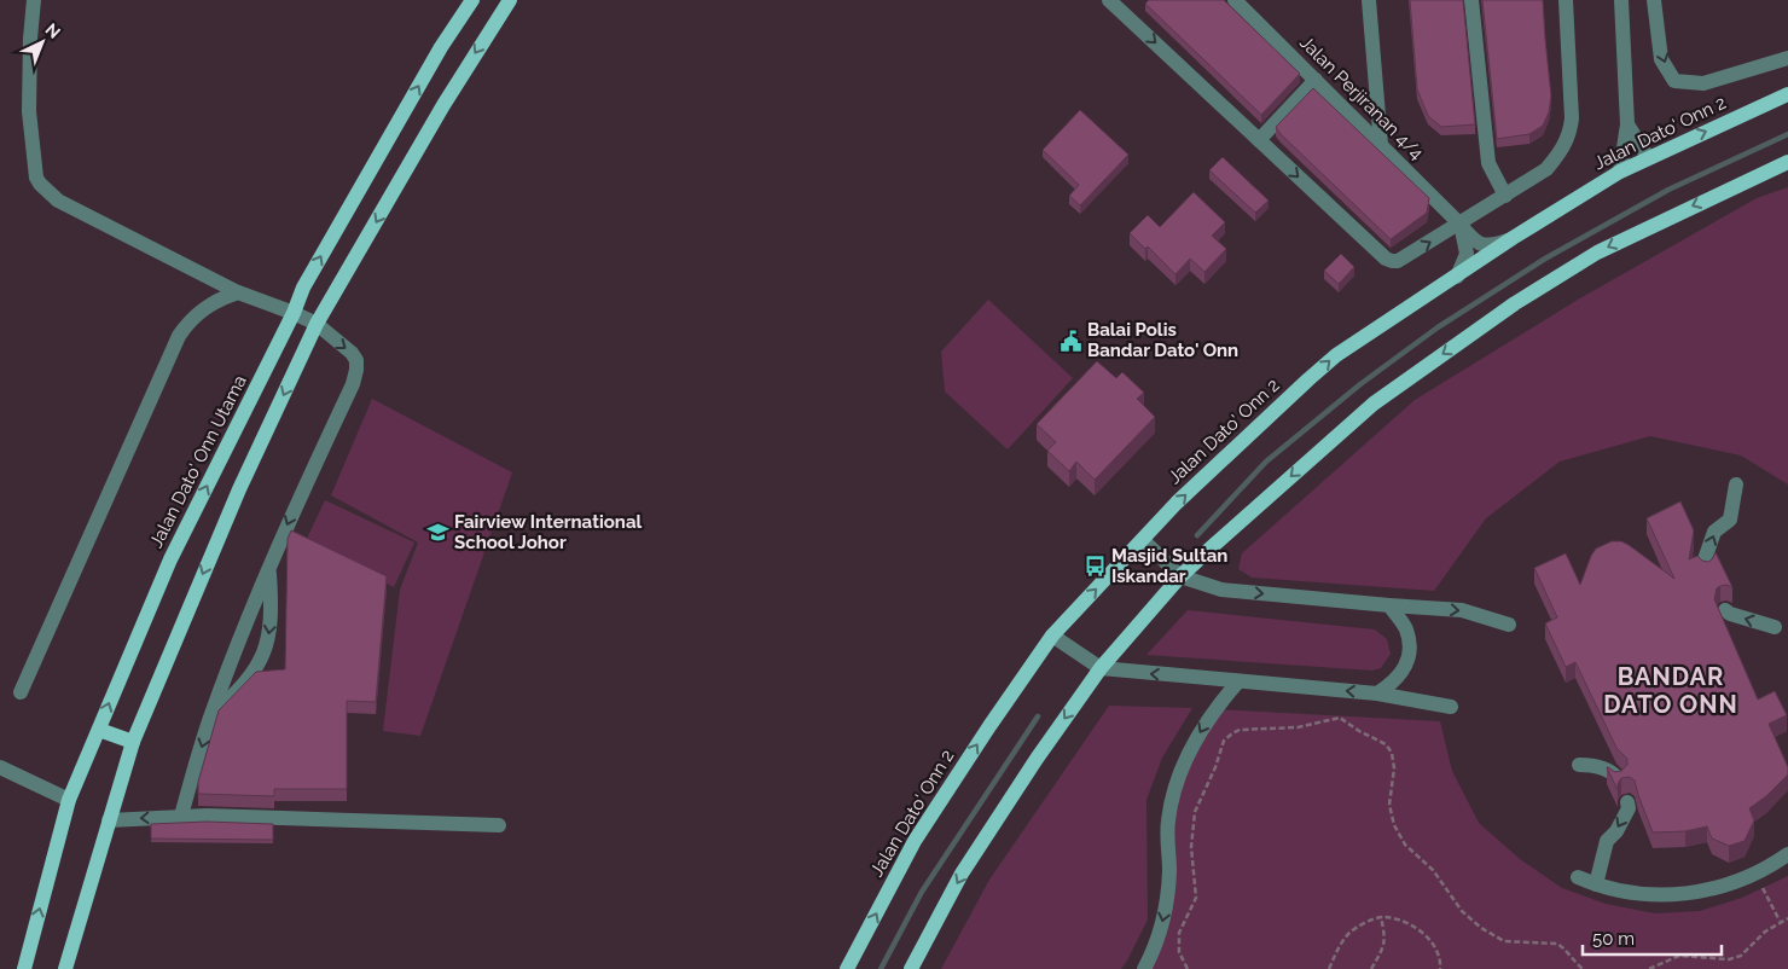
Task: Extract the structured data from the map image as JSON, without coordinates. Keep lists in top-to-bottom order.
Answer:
{
  "streets": {
    "main road": ["Jalan Dato' Onn 2", "Jalan Dato' Onn Utama"],
    "street": ["Jalan Perjiranan 4/4"]
  },
  "crossings": [
    ["Jalan Perjiranan 4/4", "Jalan Dato' Onn 2"]
  ],
  "districts": ["BANDAR DATO ONN"],
  "places": {
    "public building": ["Balai Polis Bandar Dato' Onn"],
    "school or university": ["Fairview International School Johor"],
    "bus stop": ["Masjid Sultan Iskandar"]
  },
  "scale_bar": "50 m",
  "north": "top right"
}
